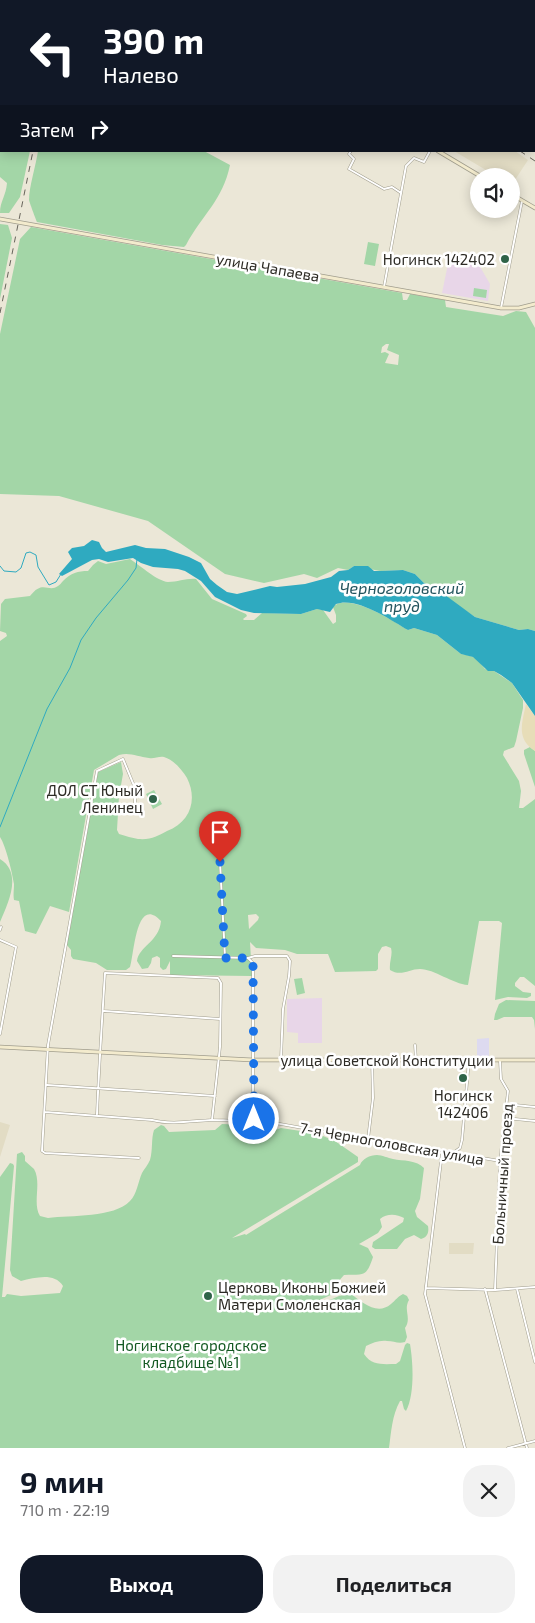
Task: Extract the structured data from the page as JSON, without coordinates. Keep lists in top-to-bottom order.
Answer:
{
  "streets": {
    "street": [
      "улица Чапаева",
      "улица Советской Конституции",
      "7-я Черноголовская улица",
      "Больничный проезд"
    ]
  },
  "crossings": [
    ["улица Советской Конституции", "Больничный проезд"],
    ["7-я Черноголовская улица", "Больничный проезд"]
  ],
  "water": ["Черноголовский пруд"],
  "parks": ["Ногинское городское кладбище №1"],
  "places": [
    "Ногинск 142402",
    "ДОЛ СТ Юный Ленинец",
    "Ногинск 142406",
    "Церковь Иконы Божией Матери Смоленская"
  ],
  "page": {
    "turn": ["390 m", "Налево"],
    "then": "Затем",
    "heading": ["9 мин", "710 m · 22:19"],
    "buttons": ["Выход", "Поделиться"]
  }
}
